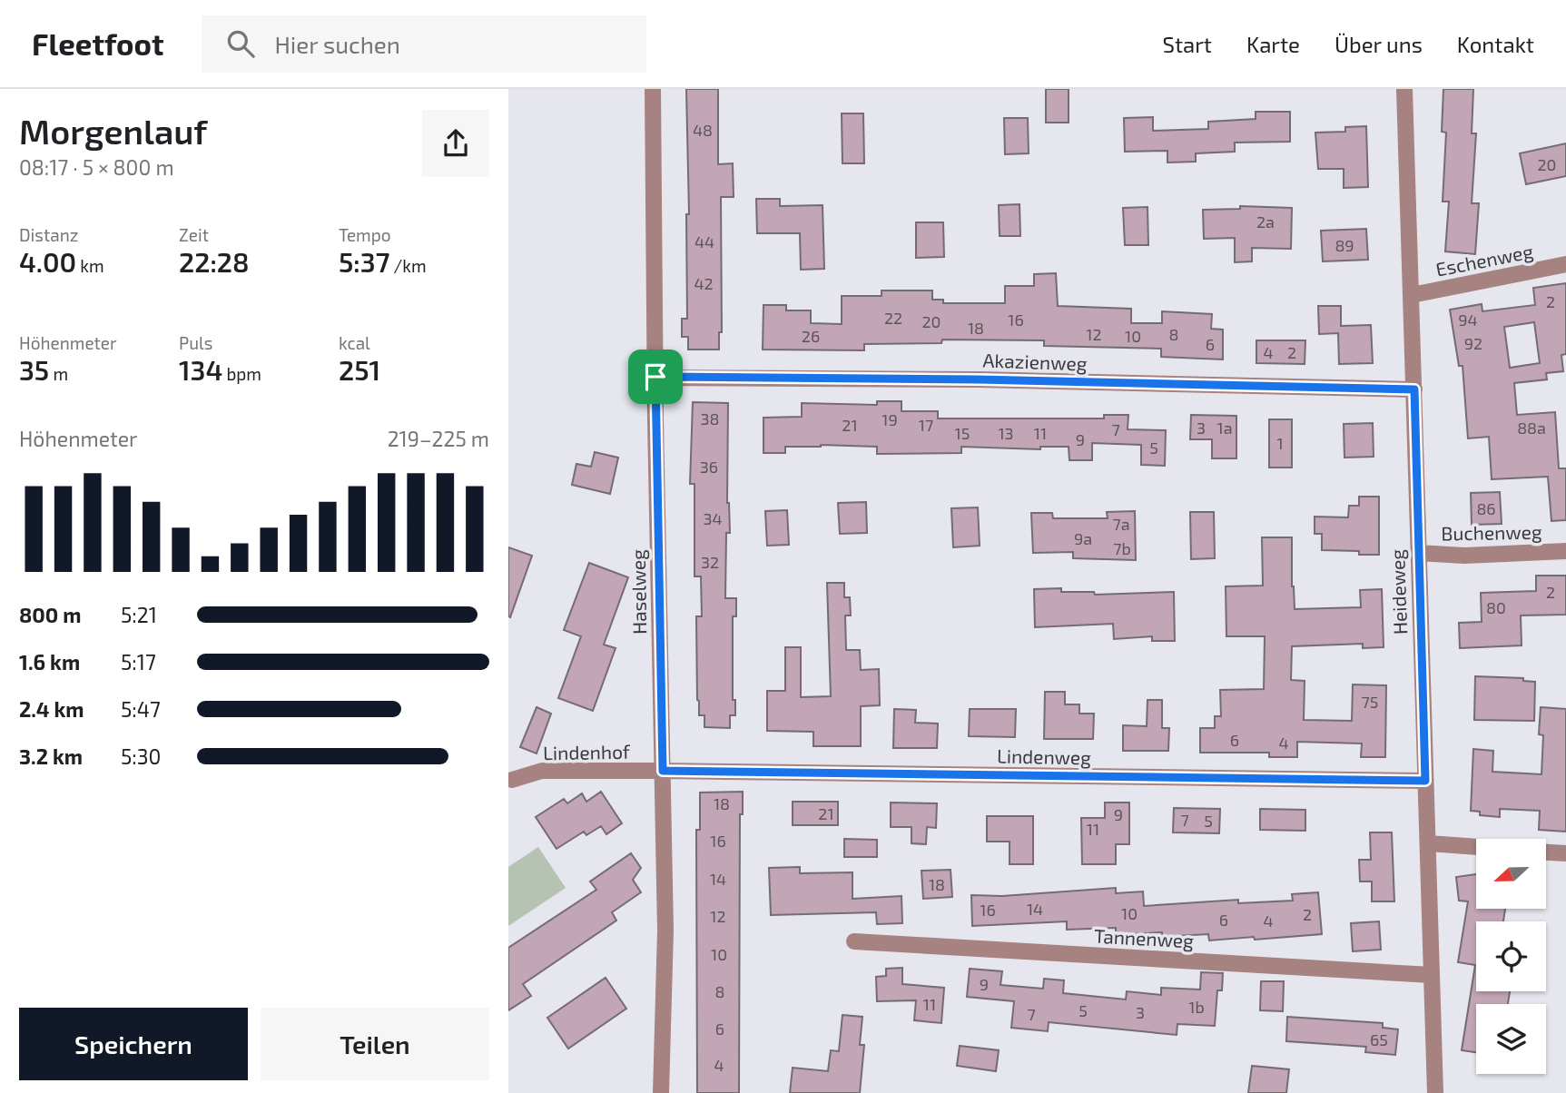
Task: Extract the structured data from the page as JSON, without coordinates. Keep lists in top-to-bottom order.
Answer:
{
  "streets": {
    "street": [
      "Eschenweg",
      "Akazienweg",
      "Buchenweg",
      "Haselweg",
      "Heideweg",
      "Lindenhof",
      "Lindenweg",
      "Tannenweg"
    ]
  },
  "crossings": [
    ["Eschenweg", "Heideweg"],
    ["Akazienweg", "Haselweg"],
    ["Akazienweg", "Heideweg"],
    ["Buchenweg", "Heideweg"],
    ["Haselweg", "Lindenhof"],
    ["Haselweg", "Lindenweg"],
    ["Heideweg", "Lindenweg"],
    ["Heideweg", "Tannenweg"],
    ["Lindenhof", "Lindenweg"]
  ],
  "house_numbers": [
    "48",
    "20",
    "2a",
    "44",
    "89",
    "42",
    "2",
    "22",
    "16",
    "94",
    "20",
    "18",
    "12",
    "8",
    "26",
    "10",
    "92",
    "6",
    "4",
    "2",
    "38",
    "19",
    "21",
    "17",
    "3",
    "1a",
    "88a",
    "7",
    "15",
    "13",
    "11",
    "9",
    "1",
    "5",
    "36",
    "86",
    "34",
    "7a",
    "9a",
    "7b",
    "32",
    "2",
    "80",
    "75",
    "6",
    "4",
    "18",
    "21",
    "9",
    "7",
    "5",
    "11",
    "16",
    "14",
    "18",
    "14",
    "16",
    "10",
    "2",
    "12",
    "6",
    "4",
    "10",
    "9",
    "8",
    "11",
    "1b",
    "5",
    "3",
    "7",
    "6",
    "65",
    "4"
  ],
  "north": "left",
  "page": {
    "header": "Fleetfoot",
    "search": "Hier suchen",
    "nav": [
      "Start",
      "Karte",
      "Über uns",
      "Kontakt"
    ],
    "heading": ["Morgenlauf", "08:17 · 5 × 800 m"],
    "stats": [
      ["Distanz", "4.00 km"],
      ["Zeit", "22:28"],
      ["Tempo", "5:37 /km"],
      ["Höhenmeter", "35 m"],
      ["Puls", "134 bpm"],
      ["kcal", "251"]
    ],
    "chart": ["Höhenmeter", "219–225 m"],
    "list": [
      {
        "name": "800 m",
        "note": "5:21"
      },
      {
        "name": "1.6 km",
        "note": "5:17"
      },
      {
        "name": "2.4 km",
        "note": "5:47"
      },
      {
        "name": "3.2 km",
        "note": "5:30"
      }
    ],
    "buttons": ["Speichern", "Teilen"]
  }
}
